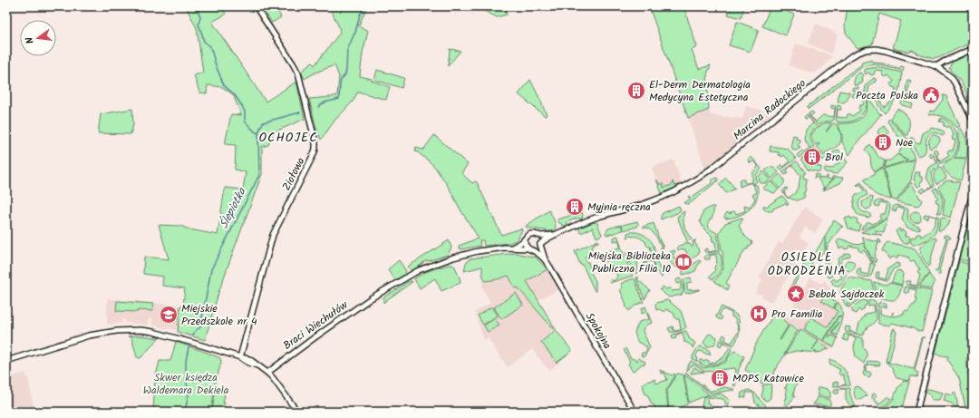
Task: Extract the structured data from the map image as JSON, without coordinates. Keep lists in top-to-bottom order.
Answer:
{
  "streets": {
    "street": [
      "Marcina Radockiego",
      "Ziołowa",
      "Braci Wiechułów",
      "Spokojna"
    ]
  },
  "crossings": [
    ["Marcina Radockiego", "Braci Wiechułów"],
    ["Marcina Radockiego", "Spokojna"],
    ["Braci Wiechułów", "Spokojna"]
  ],
  "districts": ["OCHOJEC", "OSIEDLE ODRODZENIA"],
  "water": ["Ślepiotka"],
  "parks": ["Skwer księdza Waldemara Dekiela"],
  "places": {
    "building": [
      "El-Derm Dermatologia Medycyna Estetyczna",
      "Noe",
      "Brol",
      "Myjnia ręczna",
      "MOPS Katowice"
    ],
    "public building": ["Poczta Polska"],
    "library": ["Miejska Biblioteka Publiczna Filia 10"],
    "place": ["Bebok Sajdoczek"],
    "hospital": ["Pro Familia"],
    "school or university": ["Miejskie Przedszkole nr 4"]
  },
  "north": "left"
}
